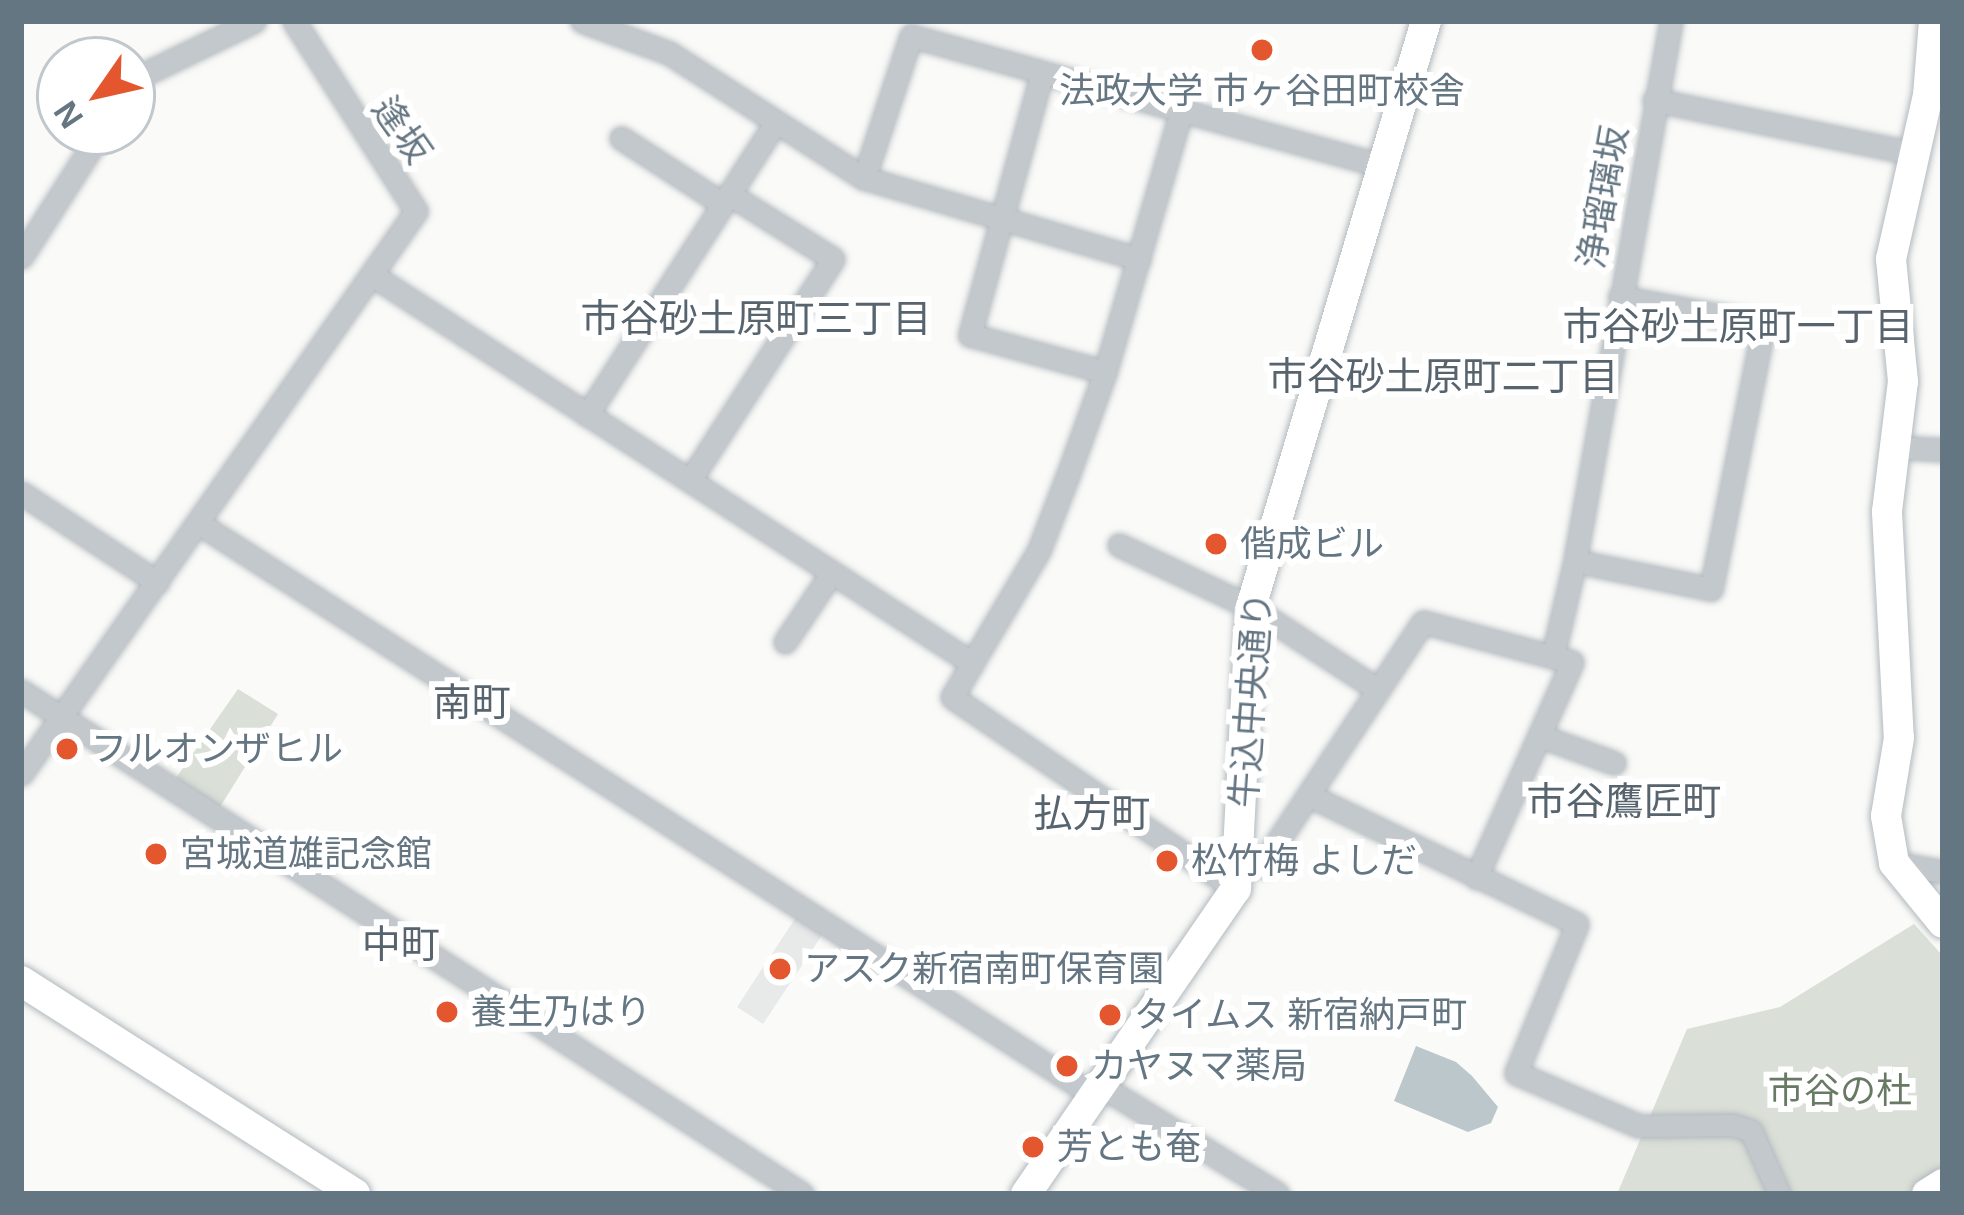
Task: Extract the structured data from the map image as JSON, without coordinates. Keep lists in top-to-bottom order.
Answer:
{
  "streets": {
    "street": ["逢坂", "浄瑠璃坂", "牛込中央通り"]
  },
  "districts": [
    "市谷砂土原町三丁目",
    "市谷砂土原町一丁目",
    "市谷砂土原町二丁目",
    "南町",
    "市谷鷹匠町",
    "払方町",
    "中町"
  ],
  "parks": ["市谷の杜"],
  "places": [
    "法政大学 市ヶ谷田町校舎",
    "偕成ビル",
    "フルオンザヒル",
    "宮城道雄記念館",
    "松竹梅 よしだ",
    "アスク新宿南町保育園",
    "養生乃はり",
    "タイムス 新宿納戸町",
    "カヤヌマ薬局",
    "芳とも奄"
  ],
  "north": "bottom left"
}
